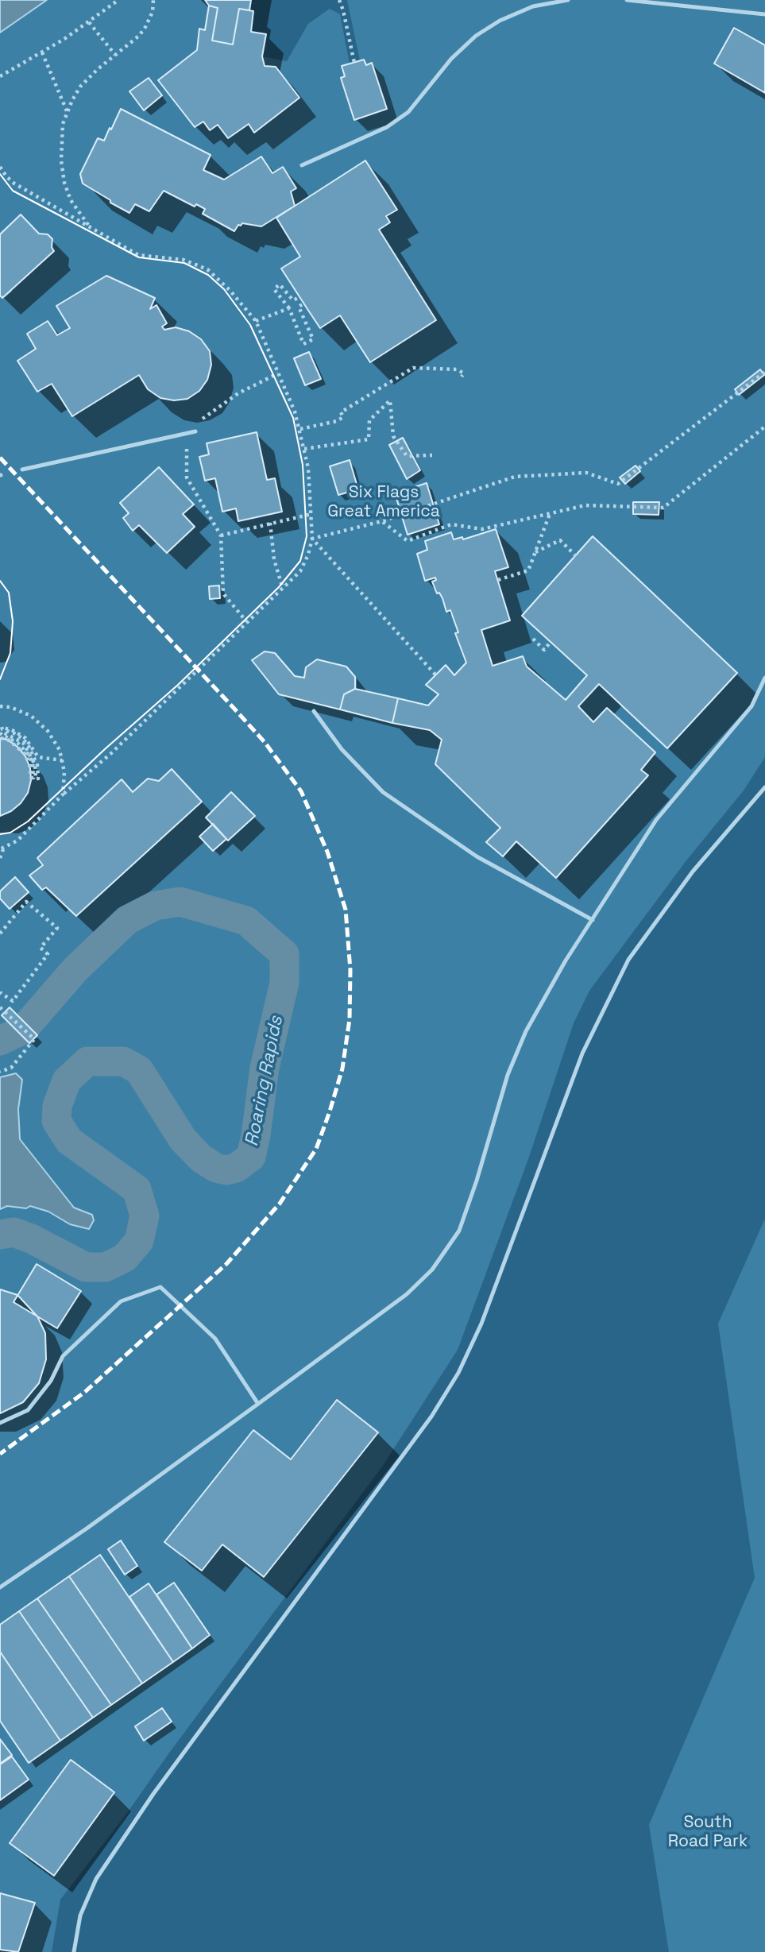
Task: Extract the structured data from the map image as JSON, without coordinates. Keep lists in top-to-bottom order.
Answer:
{
  "water": ["Roaring Rapids"],
  "parks": ["Six Flags Great America", "South Road Park"]
}
